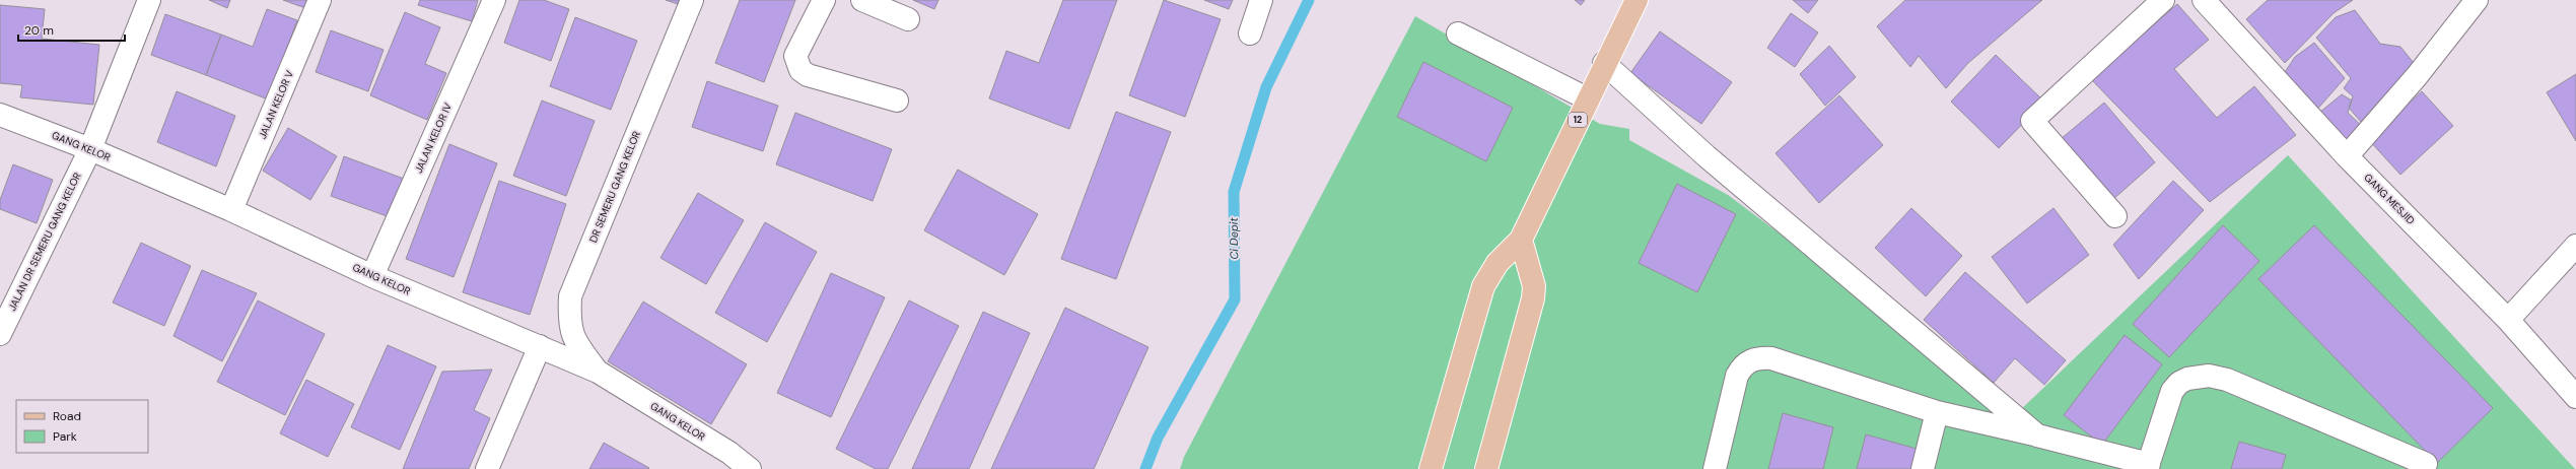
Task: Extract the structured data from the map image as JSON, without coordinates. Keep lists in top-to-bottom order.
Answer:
{
  "streets": {
    "main road": ["12"],
    "street": [
      "JALAN KELOR V",
      "JALAN KELOR IV",
      "GANG KELOR",
      "DR SEMERU GANG KELOR",
      "GANG MESJID",
      "JALAN DR SEMERU GANG KELOR"
    ]
  },
  "crossings": [
    ["JALAN KELOR V", "GANG KELOR"],
    ["JALAN KELOR IV", "GANG KELOR"],
    ["GANG KELOR", "DR SEMERU GANG KELOR"],
    ["GANG KELOR", "JALAN DR SEMERU GANG KELOR"]
  ],
  "water": ["Ci Depit"],
  "legend": ["Road", "Park"],
  "scale_bar": "20 m"
}
